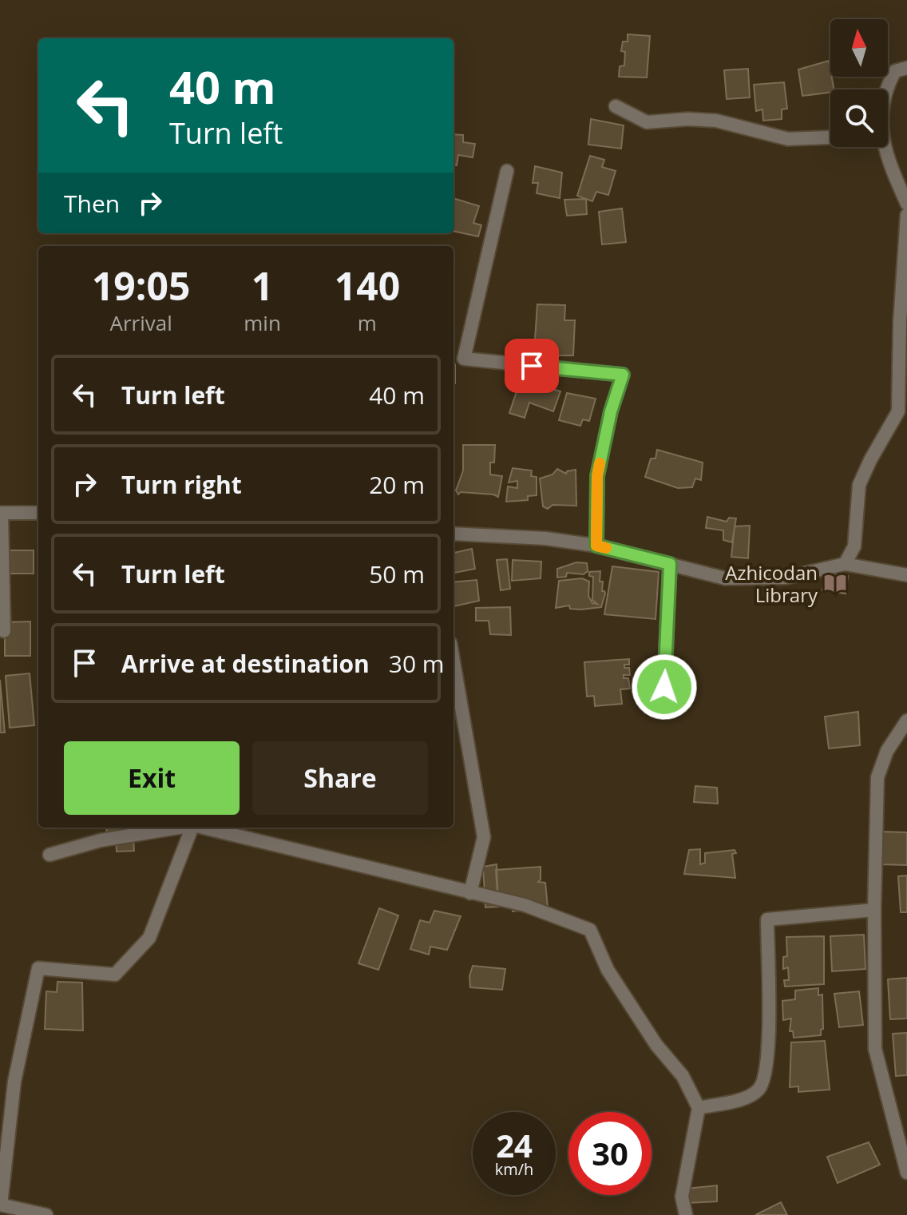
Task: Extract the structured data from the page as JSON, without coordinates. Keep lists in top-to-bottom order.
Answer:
{
  "places": {
    "library": ["Azhicodan Library"]
  },
  "north": "top",
  "page": {
    "turn": ["40 m", "Turn left"],
    "then": "Then",
    "eta": [
      "19:05",
      "Arrival",
      "1",
      "min",
      "140",
      "m"
    ],
    "list": [
      {
        "name": "Turn left",
        "value": "40 m"
      },
      {
        "name": "Turn right",
        "value": "20 m"
      },
      {
        "name": "Turn left",
        "value": "50 m"
      },
      {
        "name": "Arrive at destination",
        "value": "30 m"
      }
    ],
    "buttons": ["Exit", "Share"],
    "speed": "24 km/h",
    "limit": "30"
  }
}
